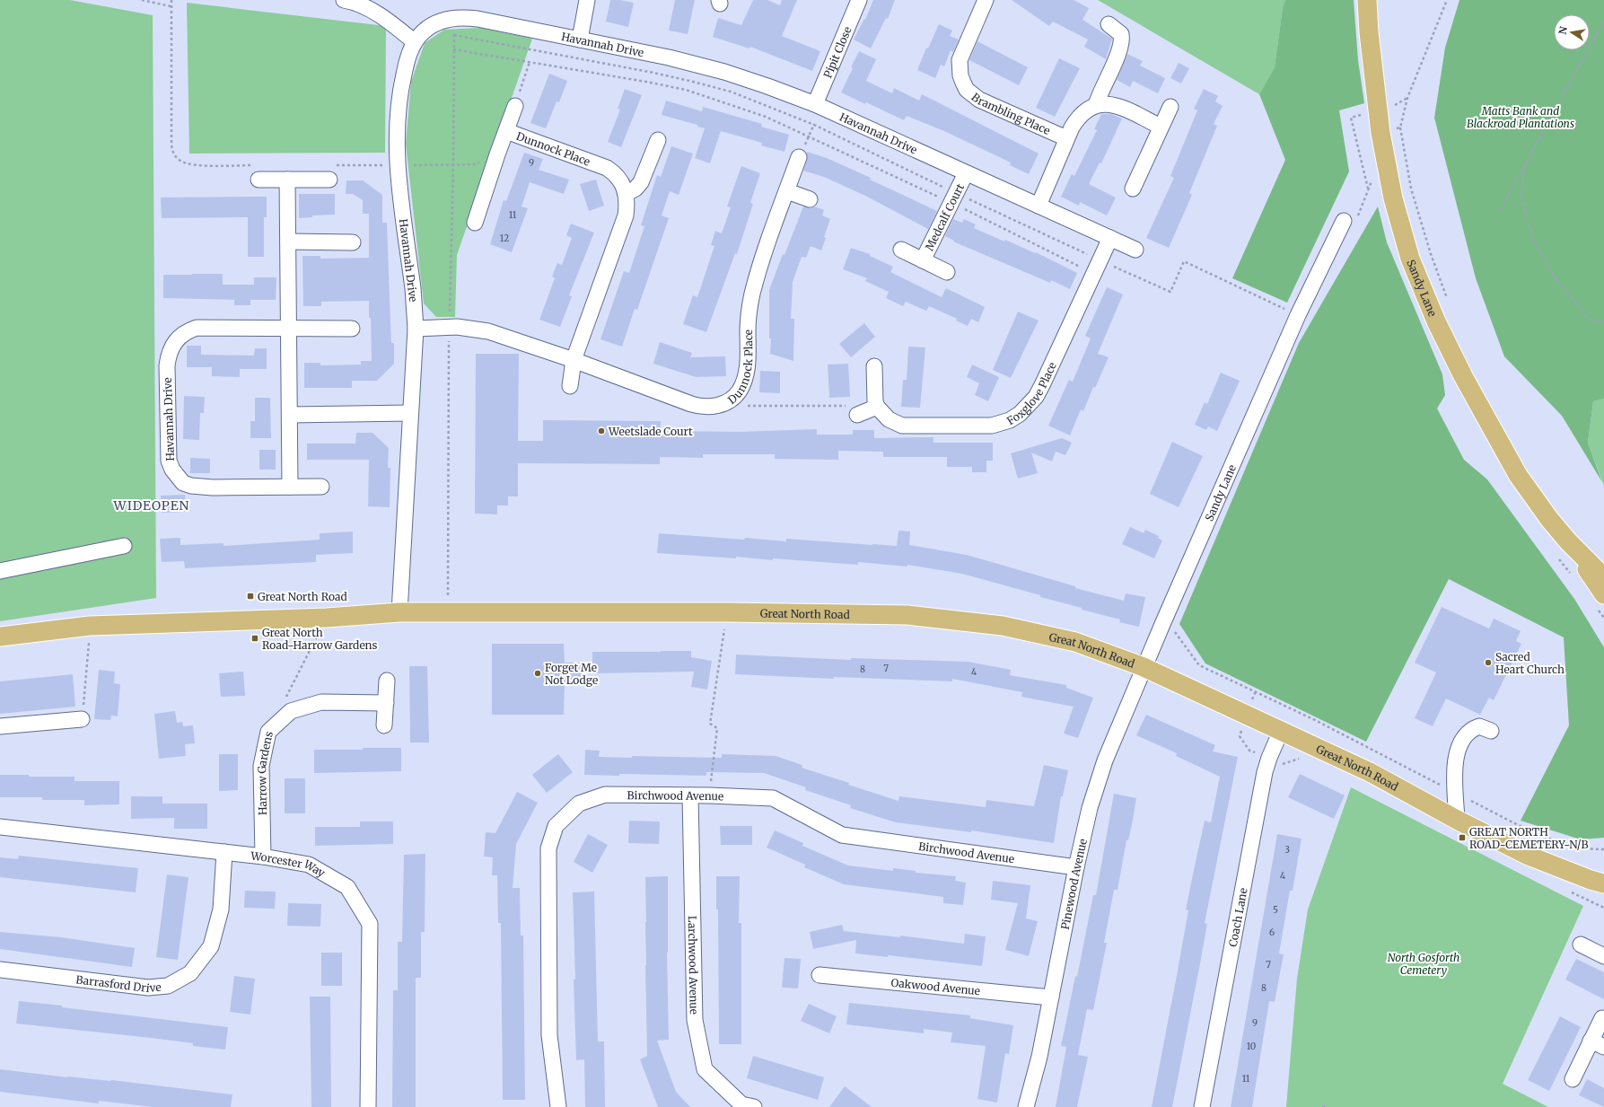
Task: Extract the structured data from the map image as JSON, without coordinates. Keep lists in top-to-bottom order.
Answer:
{
  "streets": {
    "main road": ["Sandy Lane", "Great North Road"],
    "street": [
      "Havannah Drive",
      "Pipit Close",
      "Brambling Place",
      "Dunnock Place",
      "Medcalf Court",
      "Foxglove Place",
      "Harrow Gardens",
      "Birchwood Avenue",
      "Worcester Way",
      "Pinewood Avenue",
      "Coach Lane",
      "Larchwood Avenue",
      "Barrasford Drive",
      "Oakwood Avenue"
    ]
  },
  "crossings": [
    ["Havannah Drive", "Pipit Close"],
    ["Havannah Drive", "Dunnock Place"],
    ["Havannah Drive", "Medcalf Court"],
    ["Havannah Drive", "Foxglove Place"],
    ["Havannah Drive", "Great North Road"],
    ["Sandy Lane", "Great North Road"],
    ["Sandy Lane", "Pinewood Avenue"],
    ["Great North Road", "Pinewood Avenue"],
    ["Great North Road", "Coach Lane"],
    ["Harrow Gardens", "Worcester Way"],
    ["Birchwood Avenue", "Pinewood Avenue"],
    ["Birchwood Avenue", "Larchwood Avenue"],
    ["Worcester Way", "Barrasford Drive"],
    ["Pinewood Avenue", "Oakwood Avenue"]
  ],
  "districts": ["WIDEOPEN"],
  "parks": ["Matts Bank and Blackroad Plantations", "North Gosforth Cemetery"],
  "places": {
    "other": ["Weetslade Court", "Sacred Heart Church", "Forget Me Not Lodge"],
    "transit": ["Great North Road", "Great North Road-Harrow Gardens", "GREAT NORTH ROAD-CEMETERY-N/B"]
  },
  "house_numbers": [
    "9",
    "11",
    "12",
    "7",
    "8",
    "4",
    "3",
    "4",
    "5",
    "6",
    "7",
    "8",
    "9",
    "10",
    "11"
  ],
  "north": "left"
}
